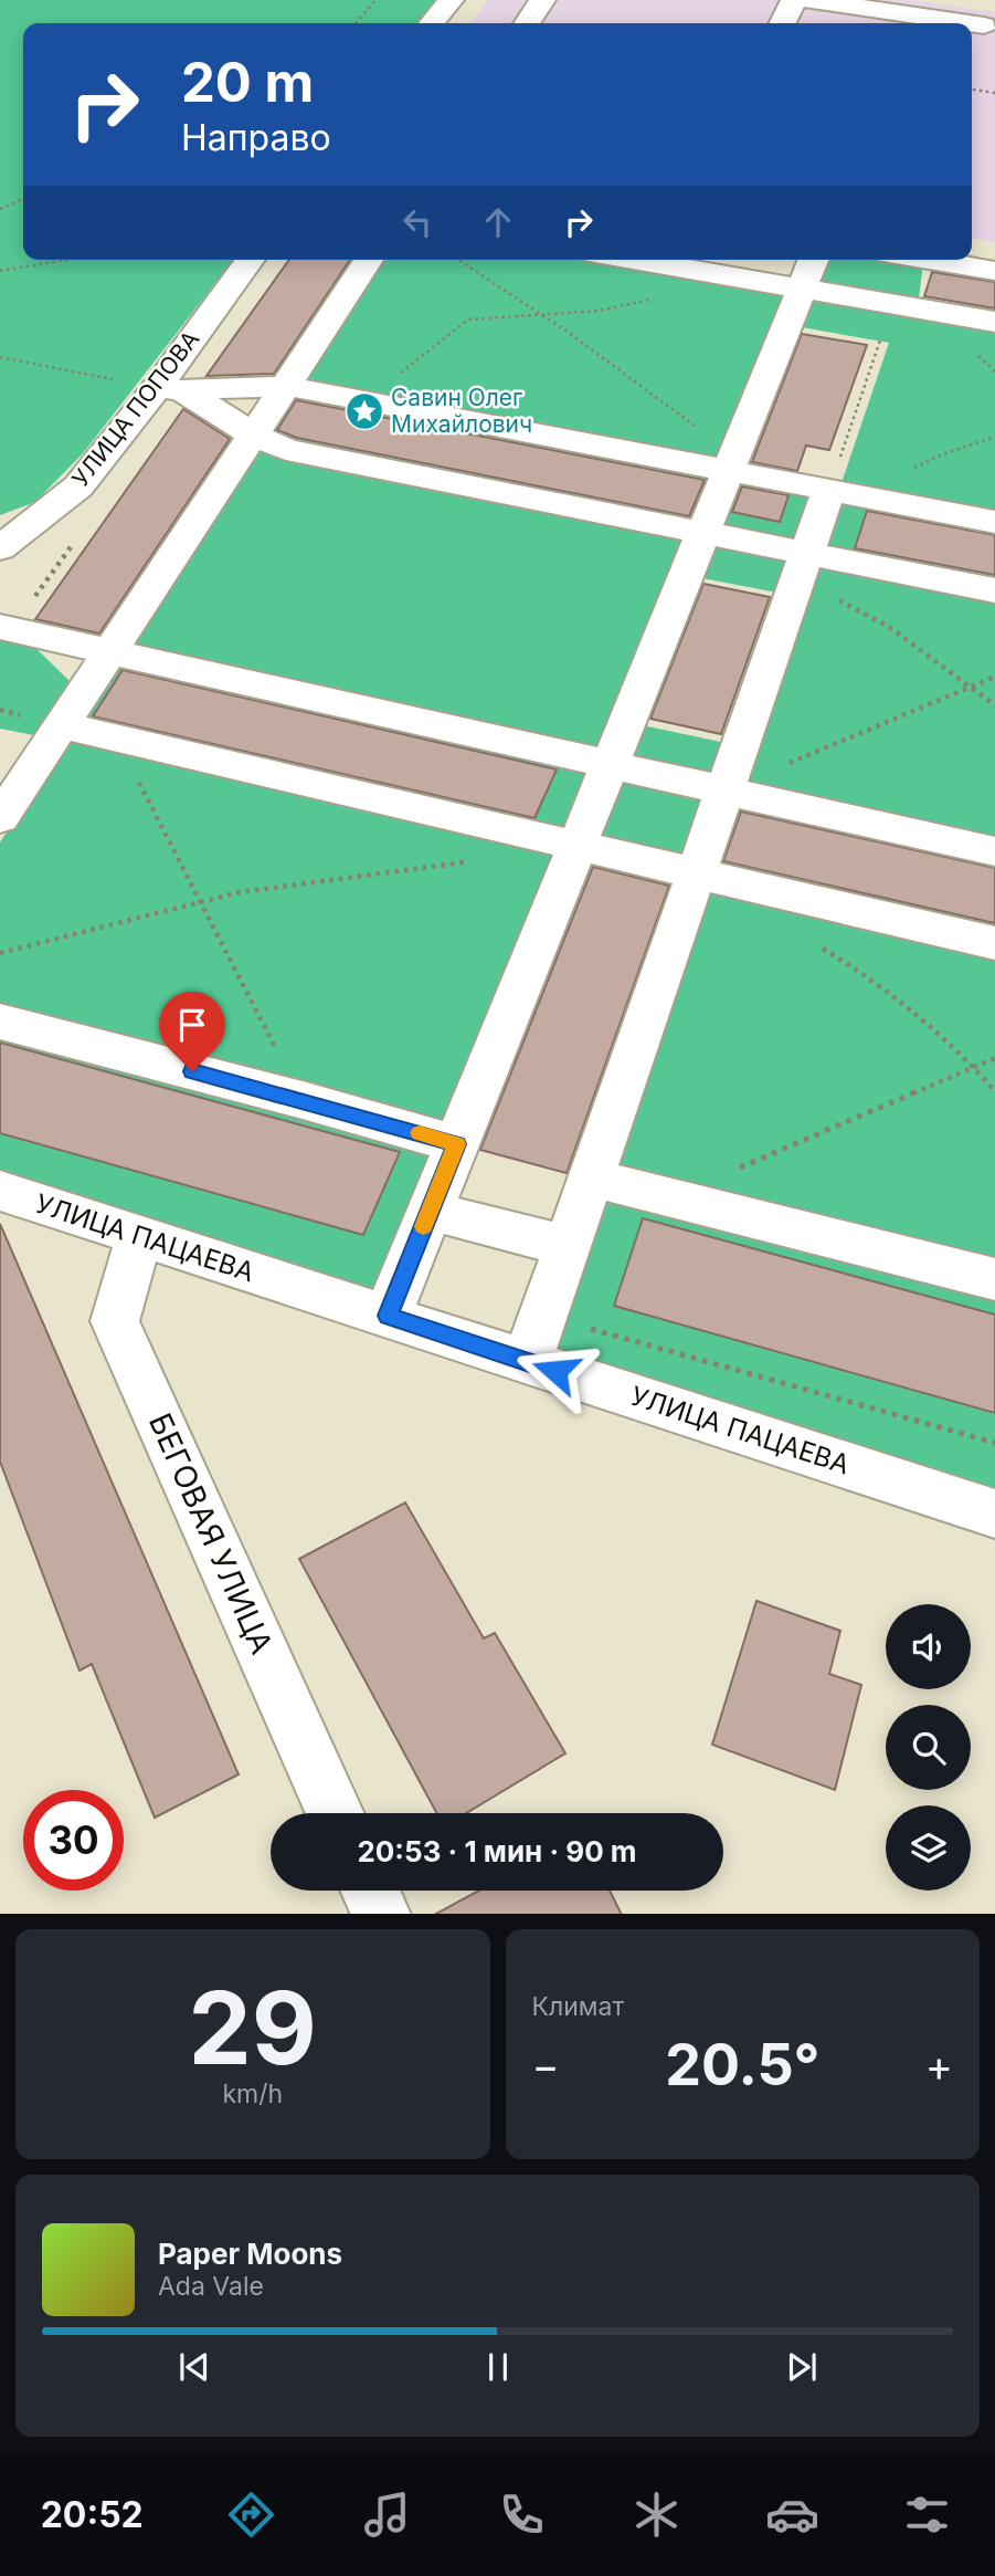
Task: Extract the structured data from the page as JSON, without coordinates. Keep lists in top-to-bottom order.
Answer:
{
  "streets": {
    "street": ["УЛИЦА ПОПОВА", "УЛИЦА ПАЦАЕВА", "БЕГОВАЯ УЛИЦА"]
  },
  "crossings": [
    ["УЛИЦА ПАЦАЕВА", "БЕГОВАЯ УЛИЦА"]
  ],
  "places": {
    "place": ["Савин Олег Михайлович"]
  },
  "page": {
    "turn": ["20 m", "Направо"],
    "limit": "30",
    "trip": "20:53 · 1 мин · 90 m",
    "tile": [
      ["29", "km/h"],
      "Климат"
    ],
    "heat": ["−", "20.5°", "+"],
    "song": ["Paper Moons", "Ada Vale"],
    "tabs": "20:52"
  }
}
